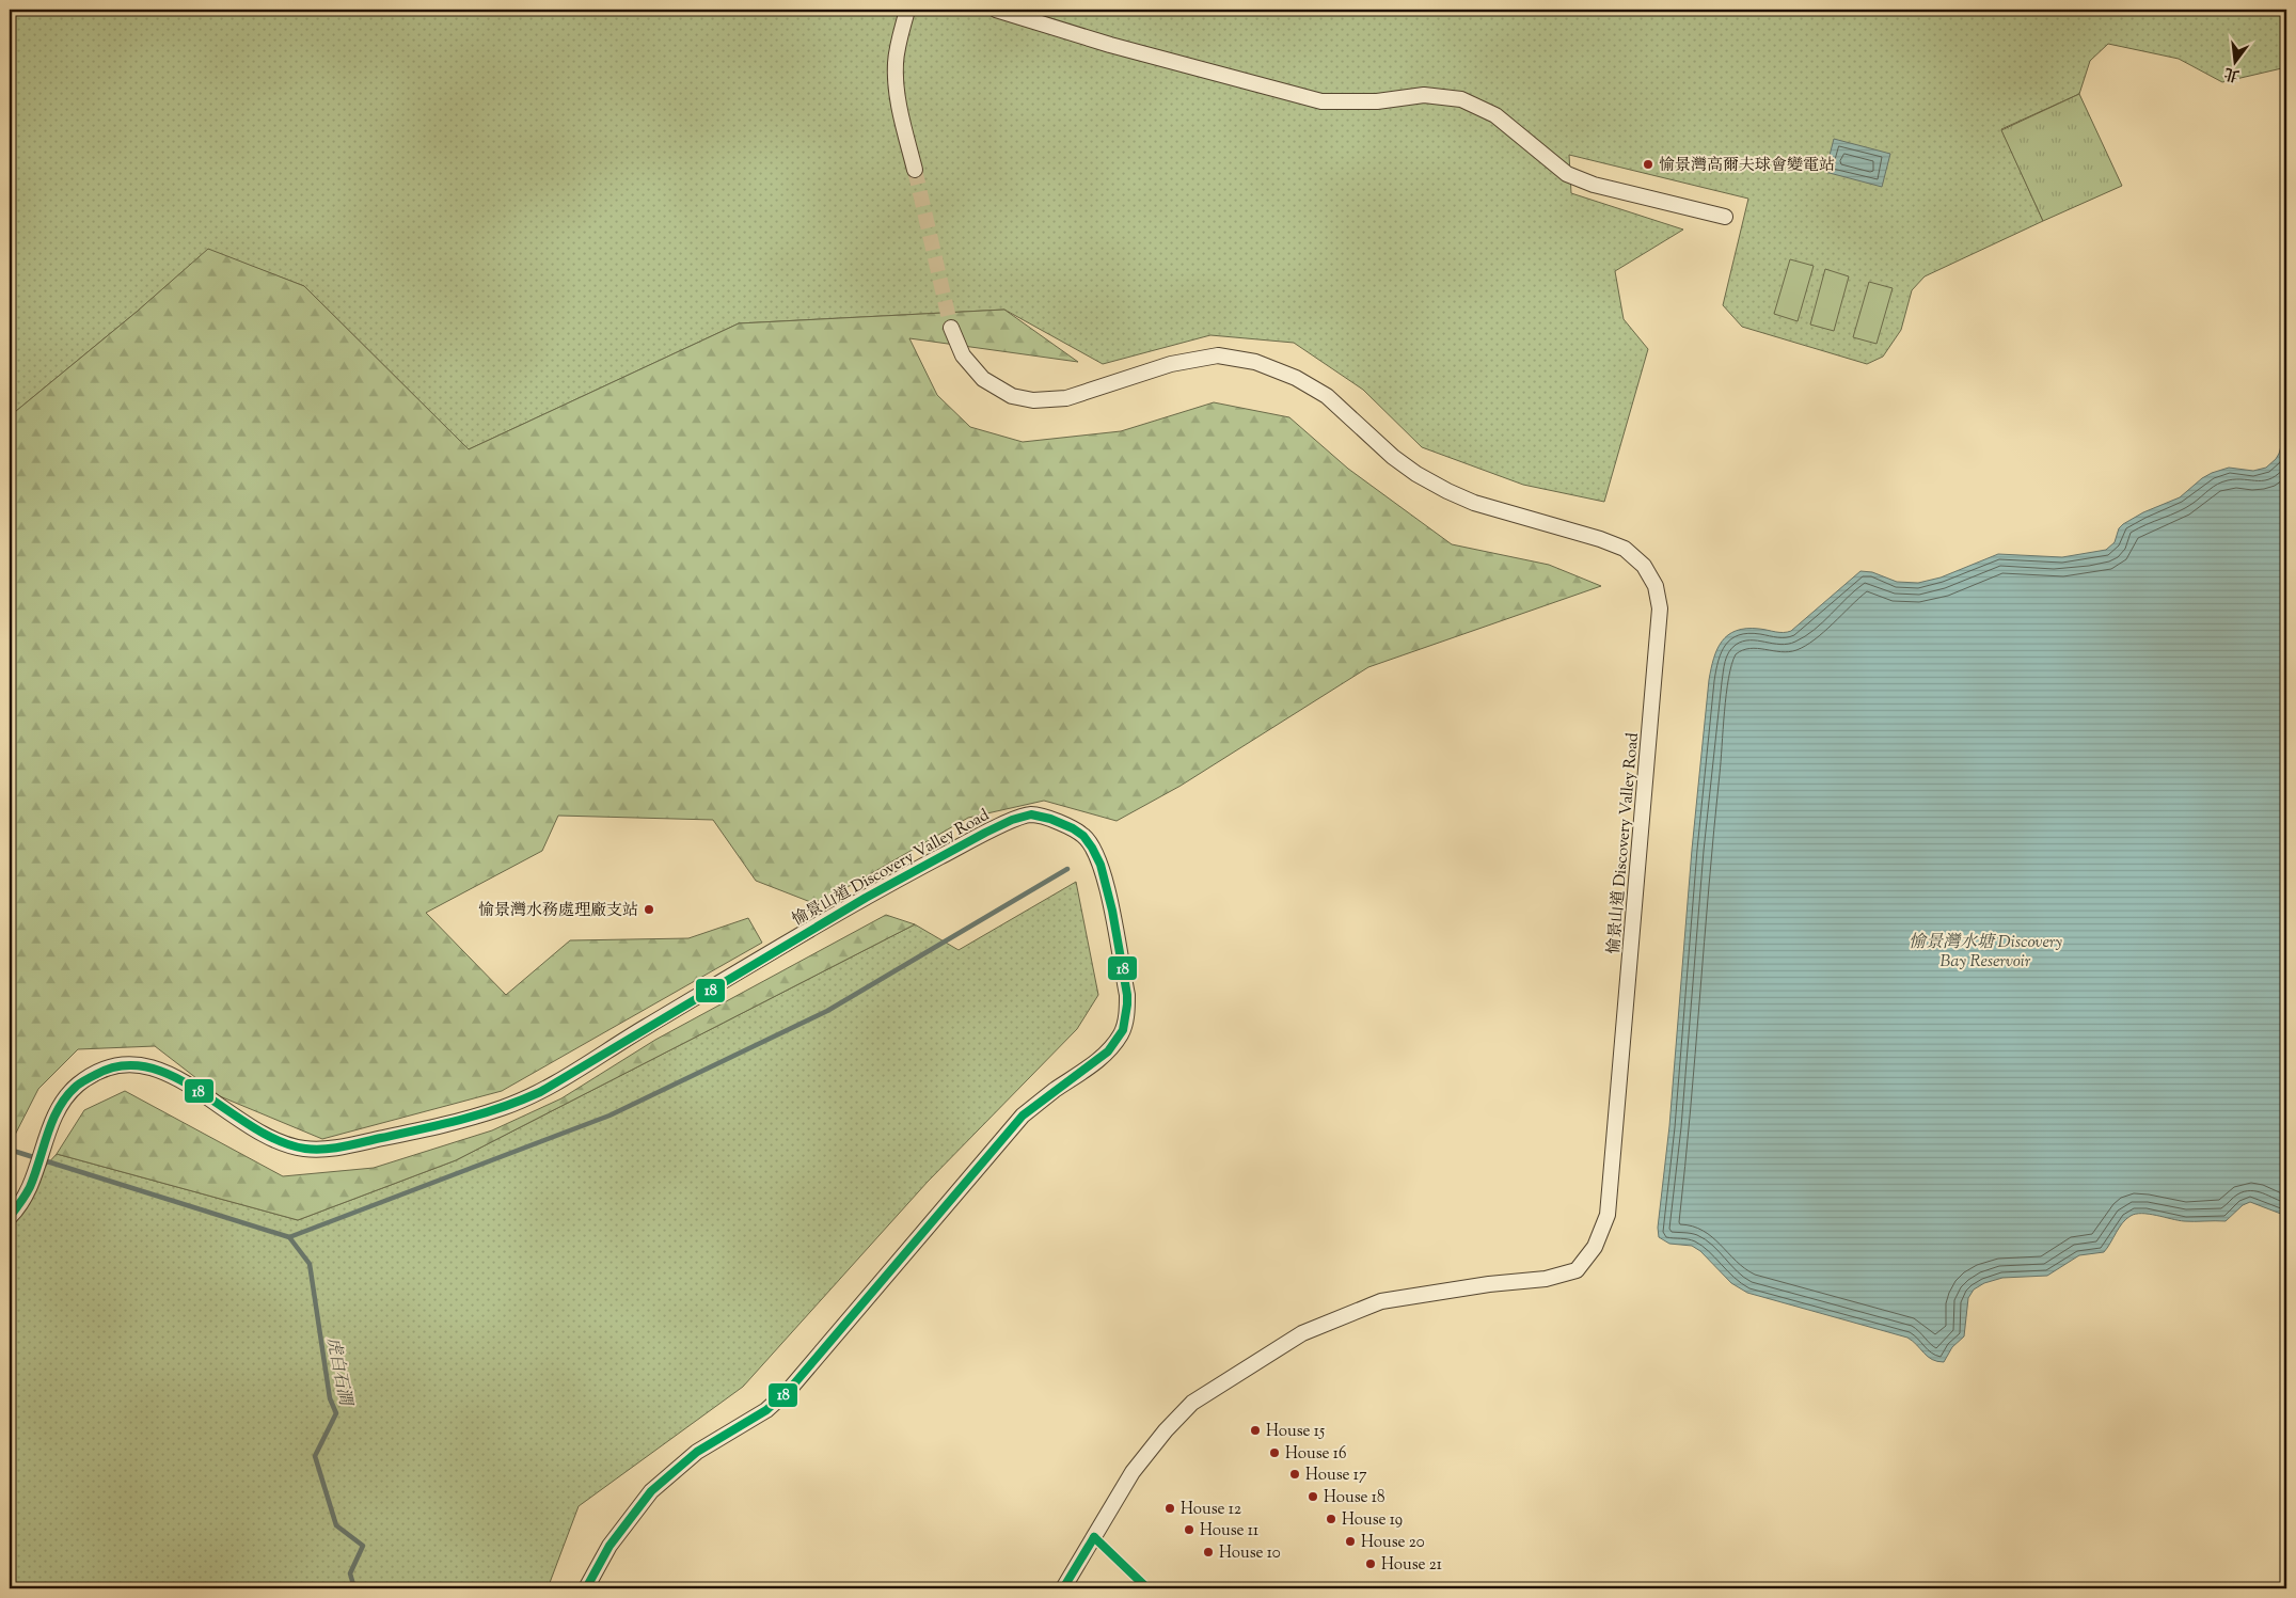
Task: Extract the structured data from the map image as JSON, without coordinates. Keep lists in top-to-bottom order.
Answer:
{
  "streets": {
    "street": ["愉景山道 Discovery Valley Road"]
  },
  "water": ["愉景灣水塘 Discovery Bay Reservoir", "虎白石澗"],
  "places": [
    "愉景灣高爾夫球會變電站",
    "愉景灣水務處理廠支站",
    "House 15",
    "House 16",
    "House 17",
    "House 18",
    "House 12",
    "House 19",
    "House 11",
    "House 20",
    "House 10",
    "House 21"
  ],
  "lines": ["transit line 18"],
  "north": "bottom"
}
